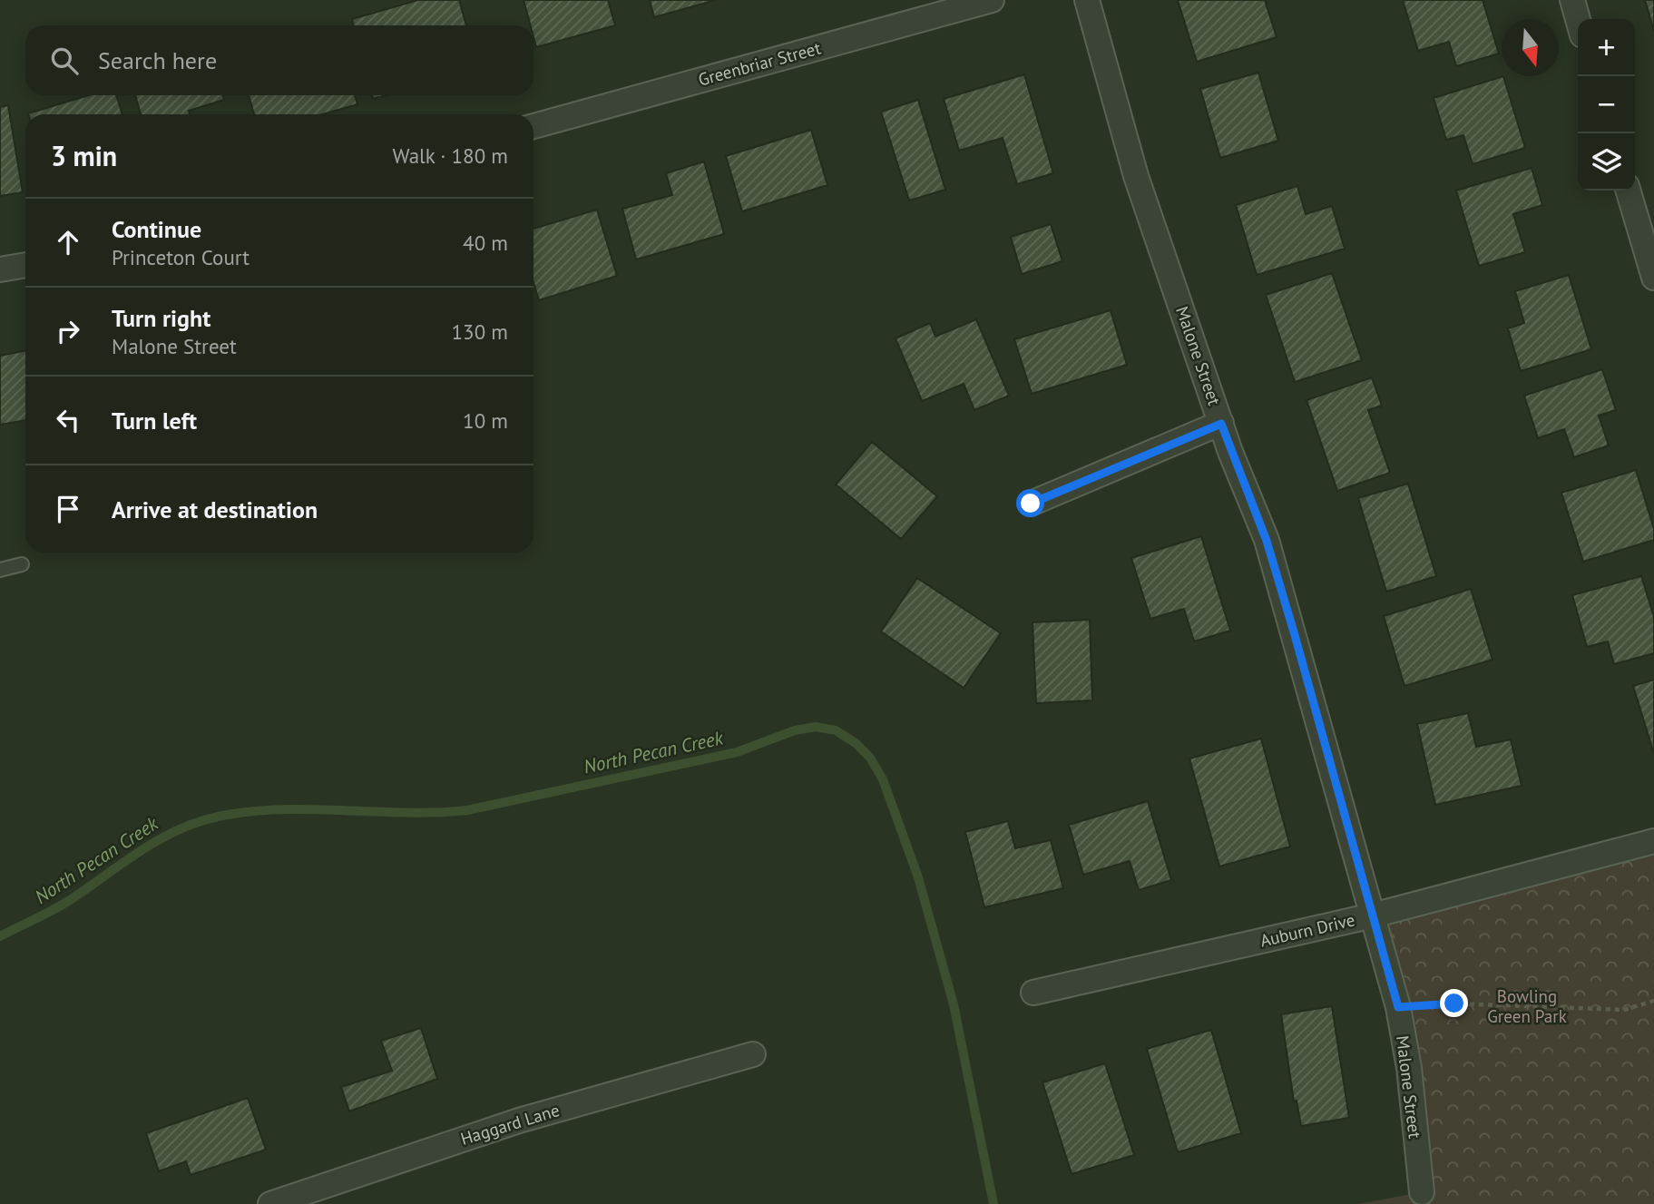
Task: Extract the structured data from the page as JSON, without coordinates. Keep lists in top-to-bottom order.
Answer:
{
  "streets": {
    "street": [
      "Greenbriar Street",
      "Malone Street",
      "Auburn Drive",
      "Haggard Lane"
    ]
  },
  "crossings": [
    ["Malone Street", "Auburn Drive"]
  ],
  "water": ["North Pecan Creek"],
  "parks": ["Bowling Green Park"],
  "north": "bottom",
  "page": {
    "map_buttons": ["+", "−"],
    "search": "Search here",
    "heading": ["3 min", "Walk · 180 m"],
    "list": [
      ["Continue", "Princeton Court", "40 m"],
      ["Turn right", "Malone Street", "130 m"],
      ["Turn left", "10 m"],
      "Arrive at destination"
    ]
  }
}
